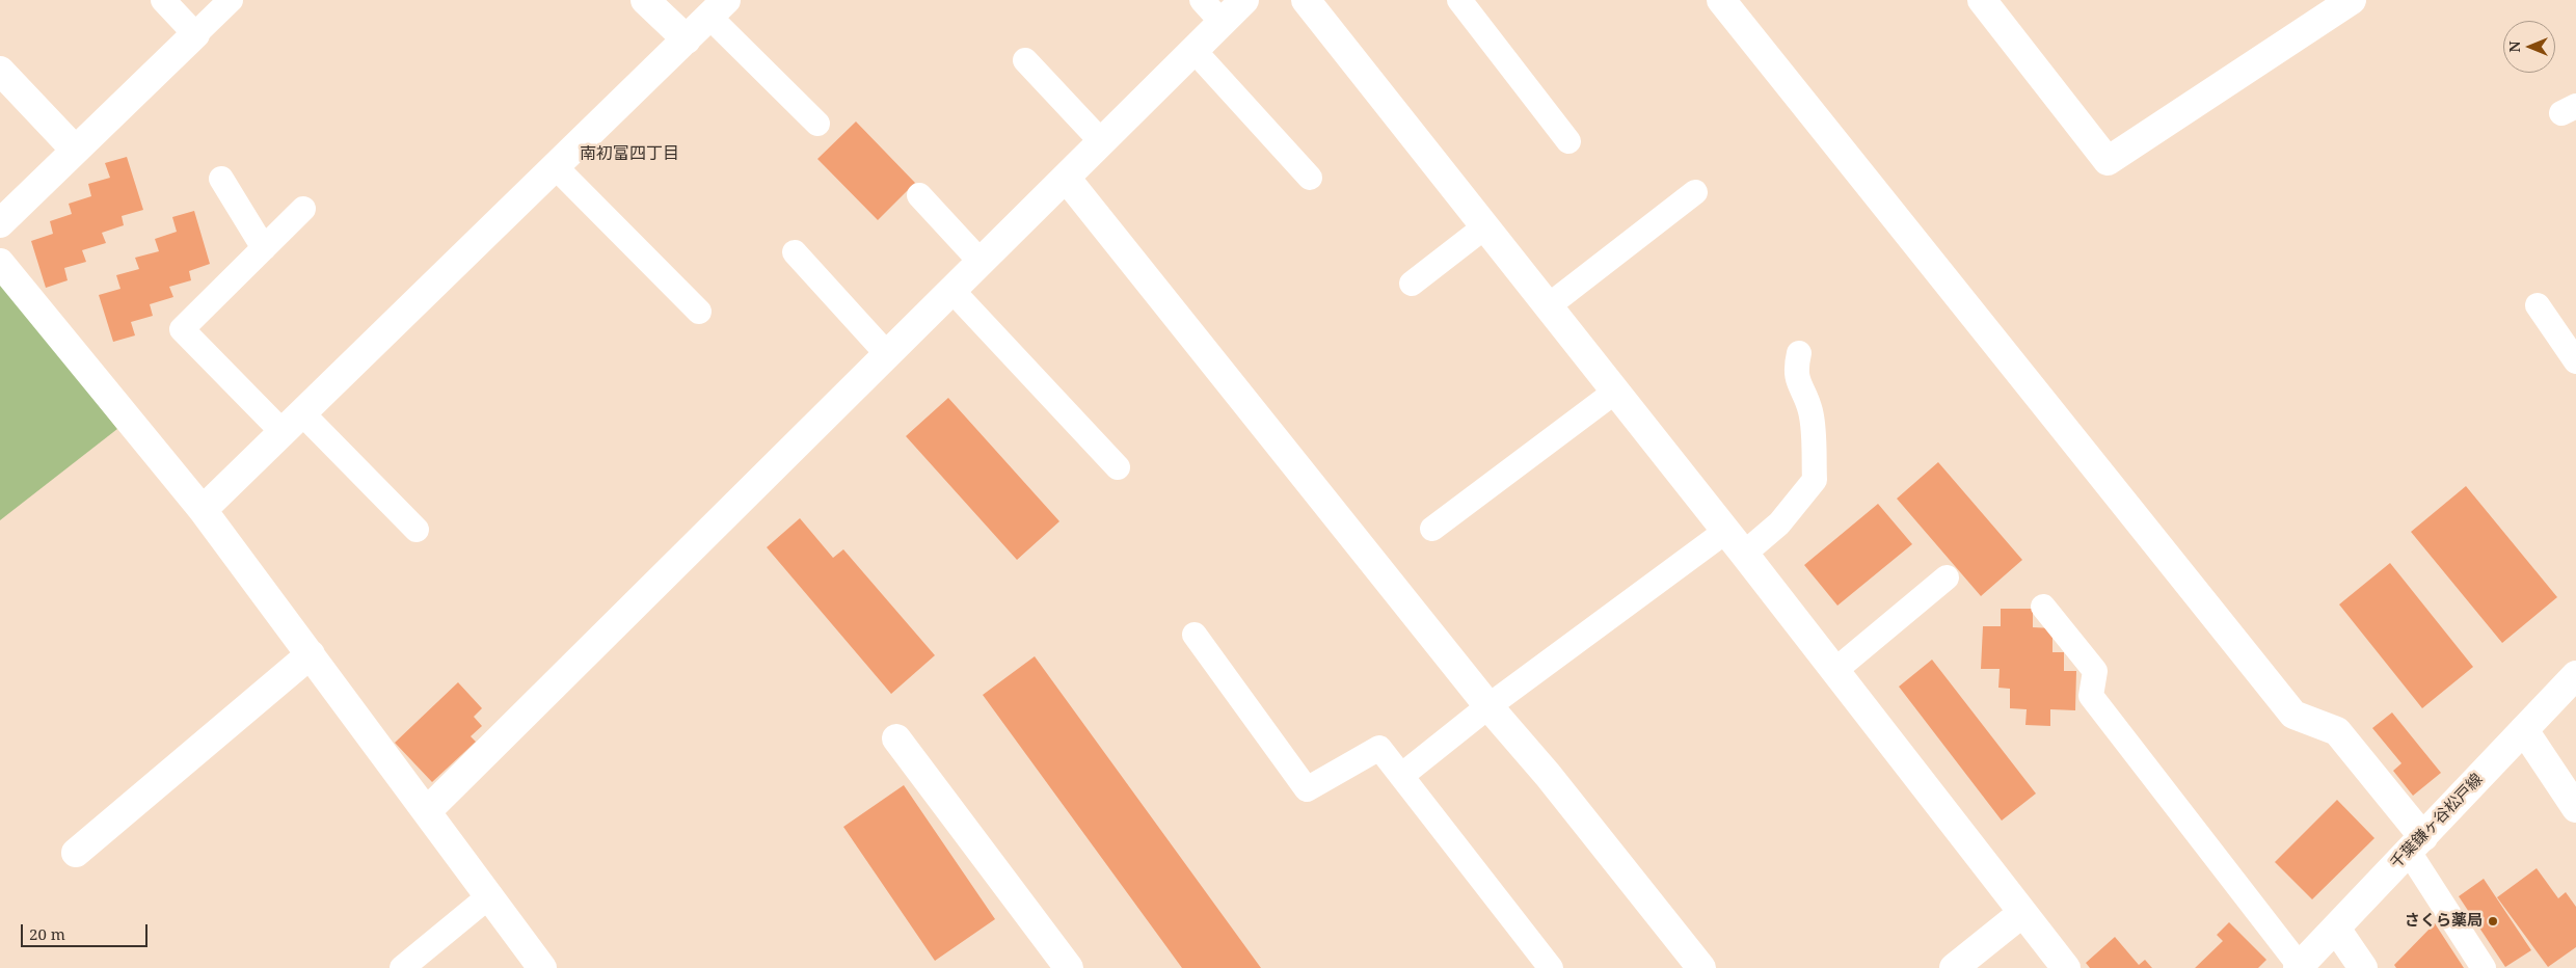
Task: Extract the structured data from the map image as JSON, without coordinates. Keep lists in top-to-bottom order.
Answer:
{
  "streets": {
    "street": ["千葉鎌ヶ谷松戸線"]
  },
  "districts": ["南初富四丁目"],
  "places": ["さくら薬局"],
  "scale_bar": "20 m",
  "north": "left"
}
